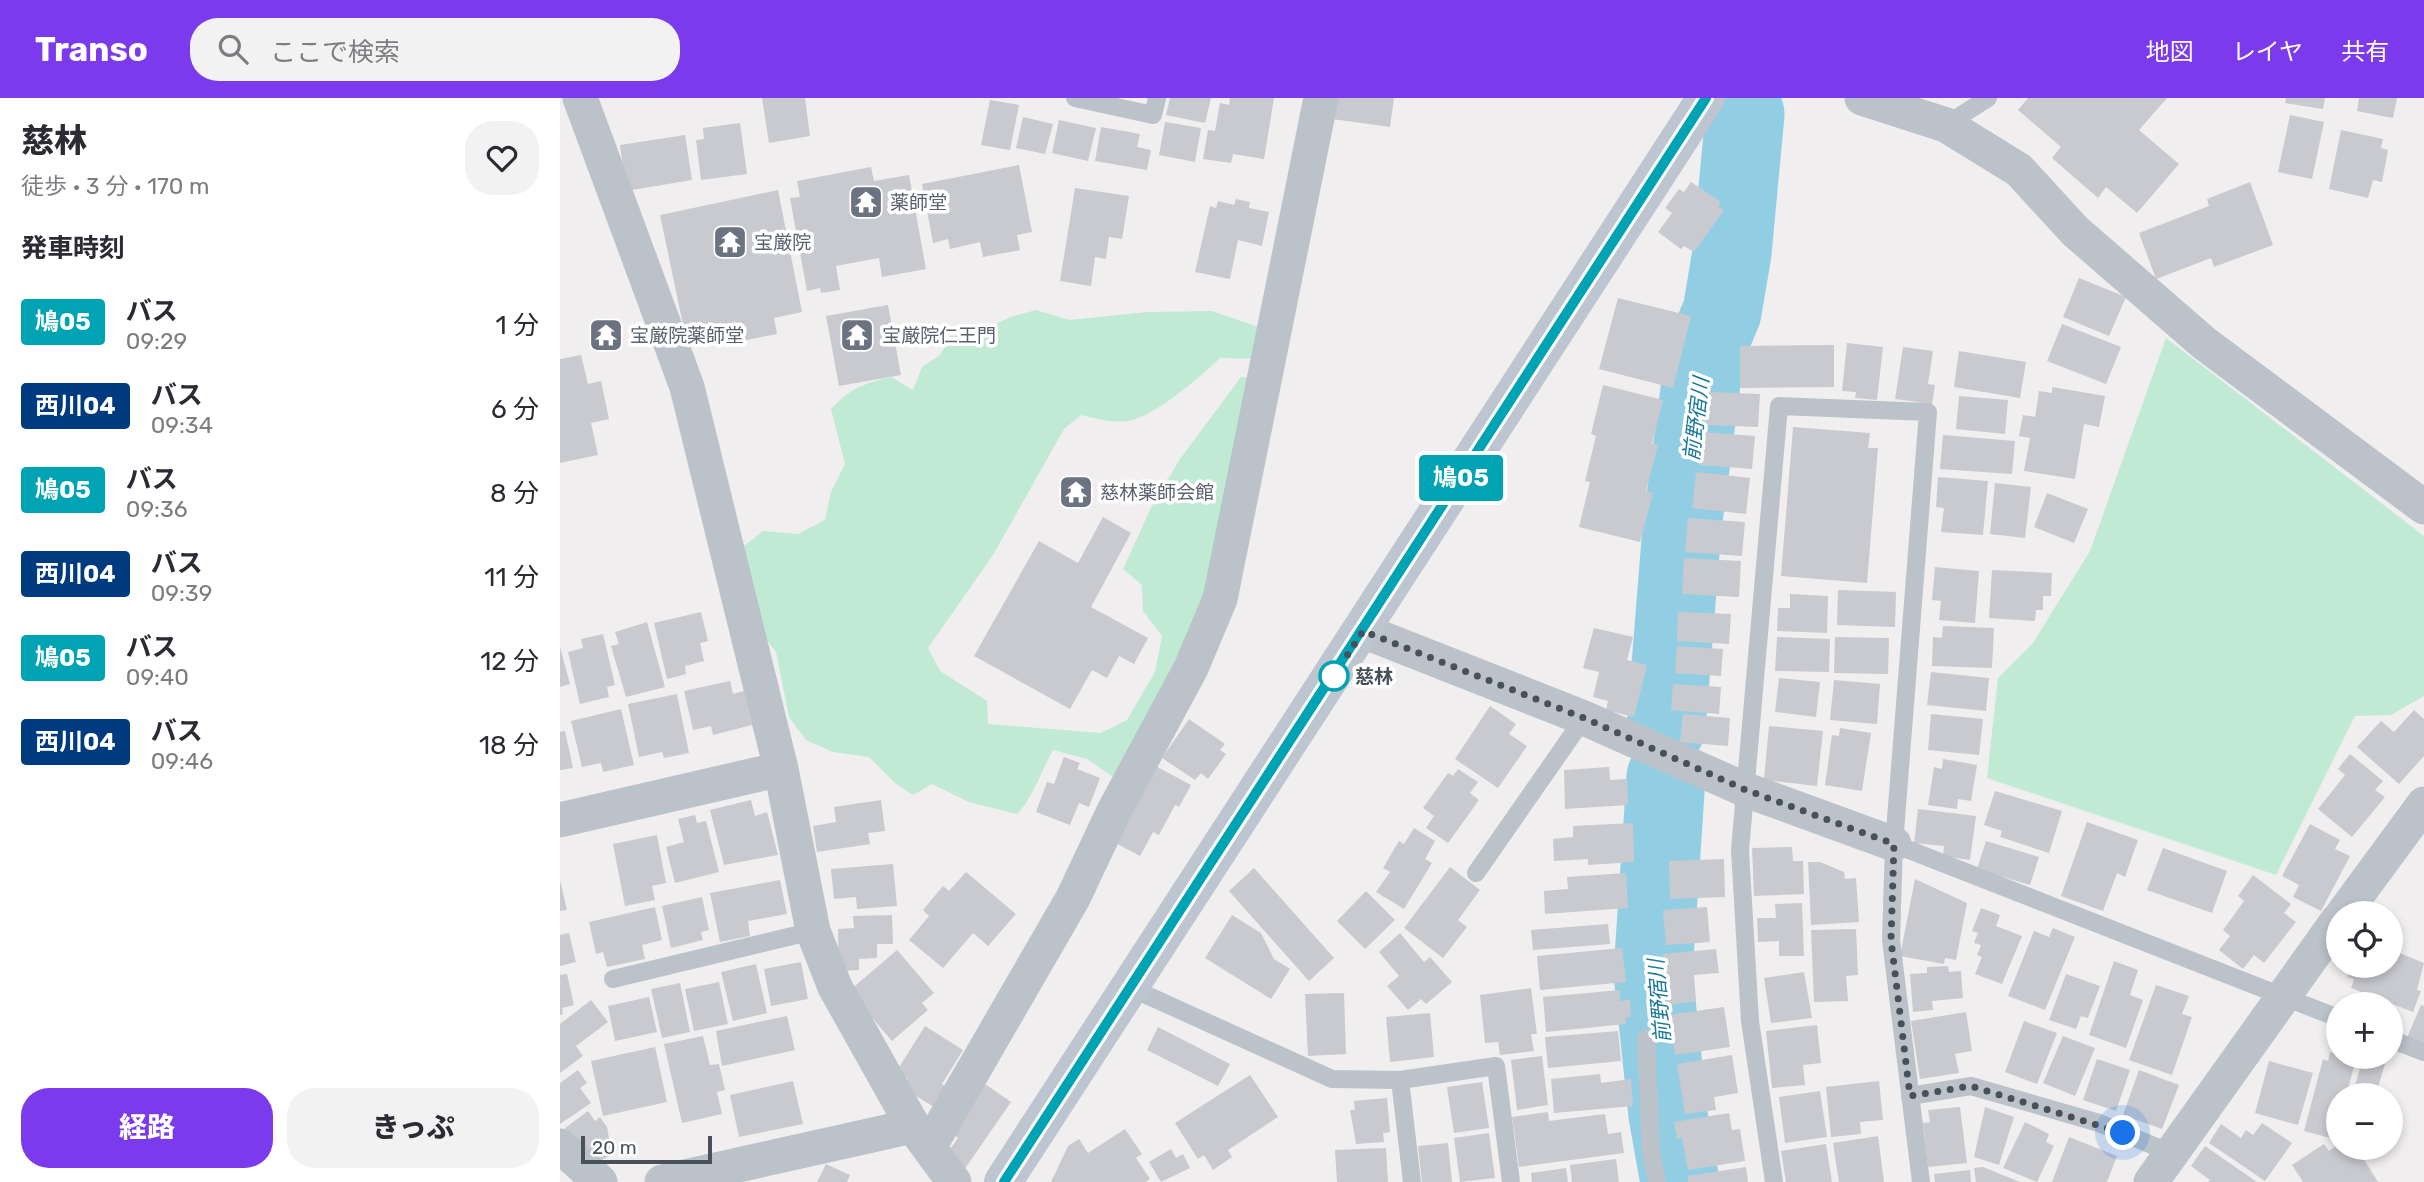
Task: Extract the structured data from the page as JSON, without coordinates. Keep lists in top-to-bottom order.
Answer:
{
  "water": ["前野宿川"],
  "places": {
    "temple": [
      "薬師堂",
      "宝厳院",
      "宝厳院薬師堂",
      "宝厳院仁王門",
      "慈林薬師会館"
    ],
    "other": ["慈林"]
  },
  "lines": ["bus line 鳩05"],
  "scale_bar": "20 m",
  "page": {
    "header": "Transo",
    "search": "ここで検索",
    "nav": ["地図", "レイヤ", "共有"],
    "heading": [
      ["慈林", "徒歩 · 3 分 · 170 m"],
      "発車時刻"
    ],
    "on_map": "鳩05",
    "list": [
      {
        "mark": "鳩05",
        "name": "バス",
        "note": "09:29",
        "value": "1 分"
      },
      {
        "mark": "西川04",
        "name": "バス",
        "note": "09:34",
        "value": "6 分"
      },
      {
        "mark": "鳩05",
        "name": "バス",
        "note": "09:36",
        "value": "8 分"
      },
      {
        "mark": "西川04",
        "name": "バス",
        "note": "09:39",
        "value": "11 分"
      },
      {
        "mark": "鳩05",
        "name": "バス",
        "note": "09:40",
        "value": "12 分"
      },
      {
        "mark": "西川04",
        "name": "バス",
        "note": "09:46",
        "value": "18 分"
      }
    ],
    "map_buttons": ["+", "−"],
    "buttons": ["経路", "きっぷ"],
    "scale": "20 m"
  }
}
